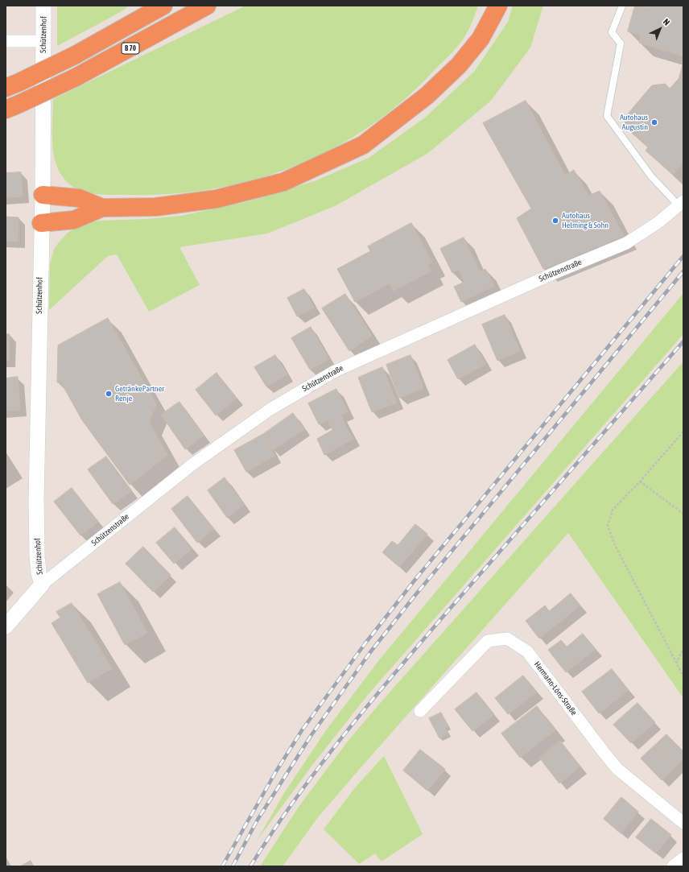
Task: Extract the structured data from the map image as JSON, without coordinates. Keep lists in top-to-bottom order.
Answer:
{
  "streets": {
    "highway": ["B 70"],
    "street": ["Schützenhof", "Schützenstraße", "Hermann-Löns-Straße"]
  },
  "crossings": [
    ["Schützenhof", "Schützenstraße"]
  ],
  "places": ["Autohaus Augustin", "Autohaus Helming & Sohn", "GetränkePartner Renje"],
  "north": "top right"
}
